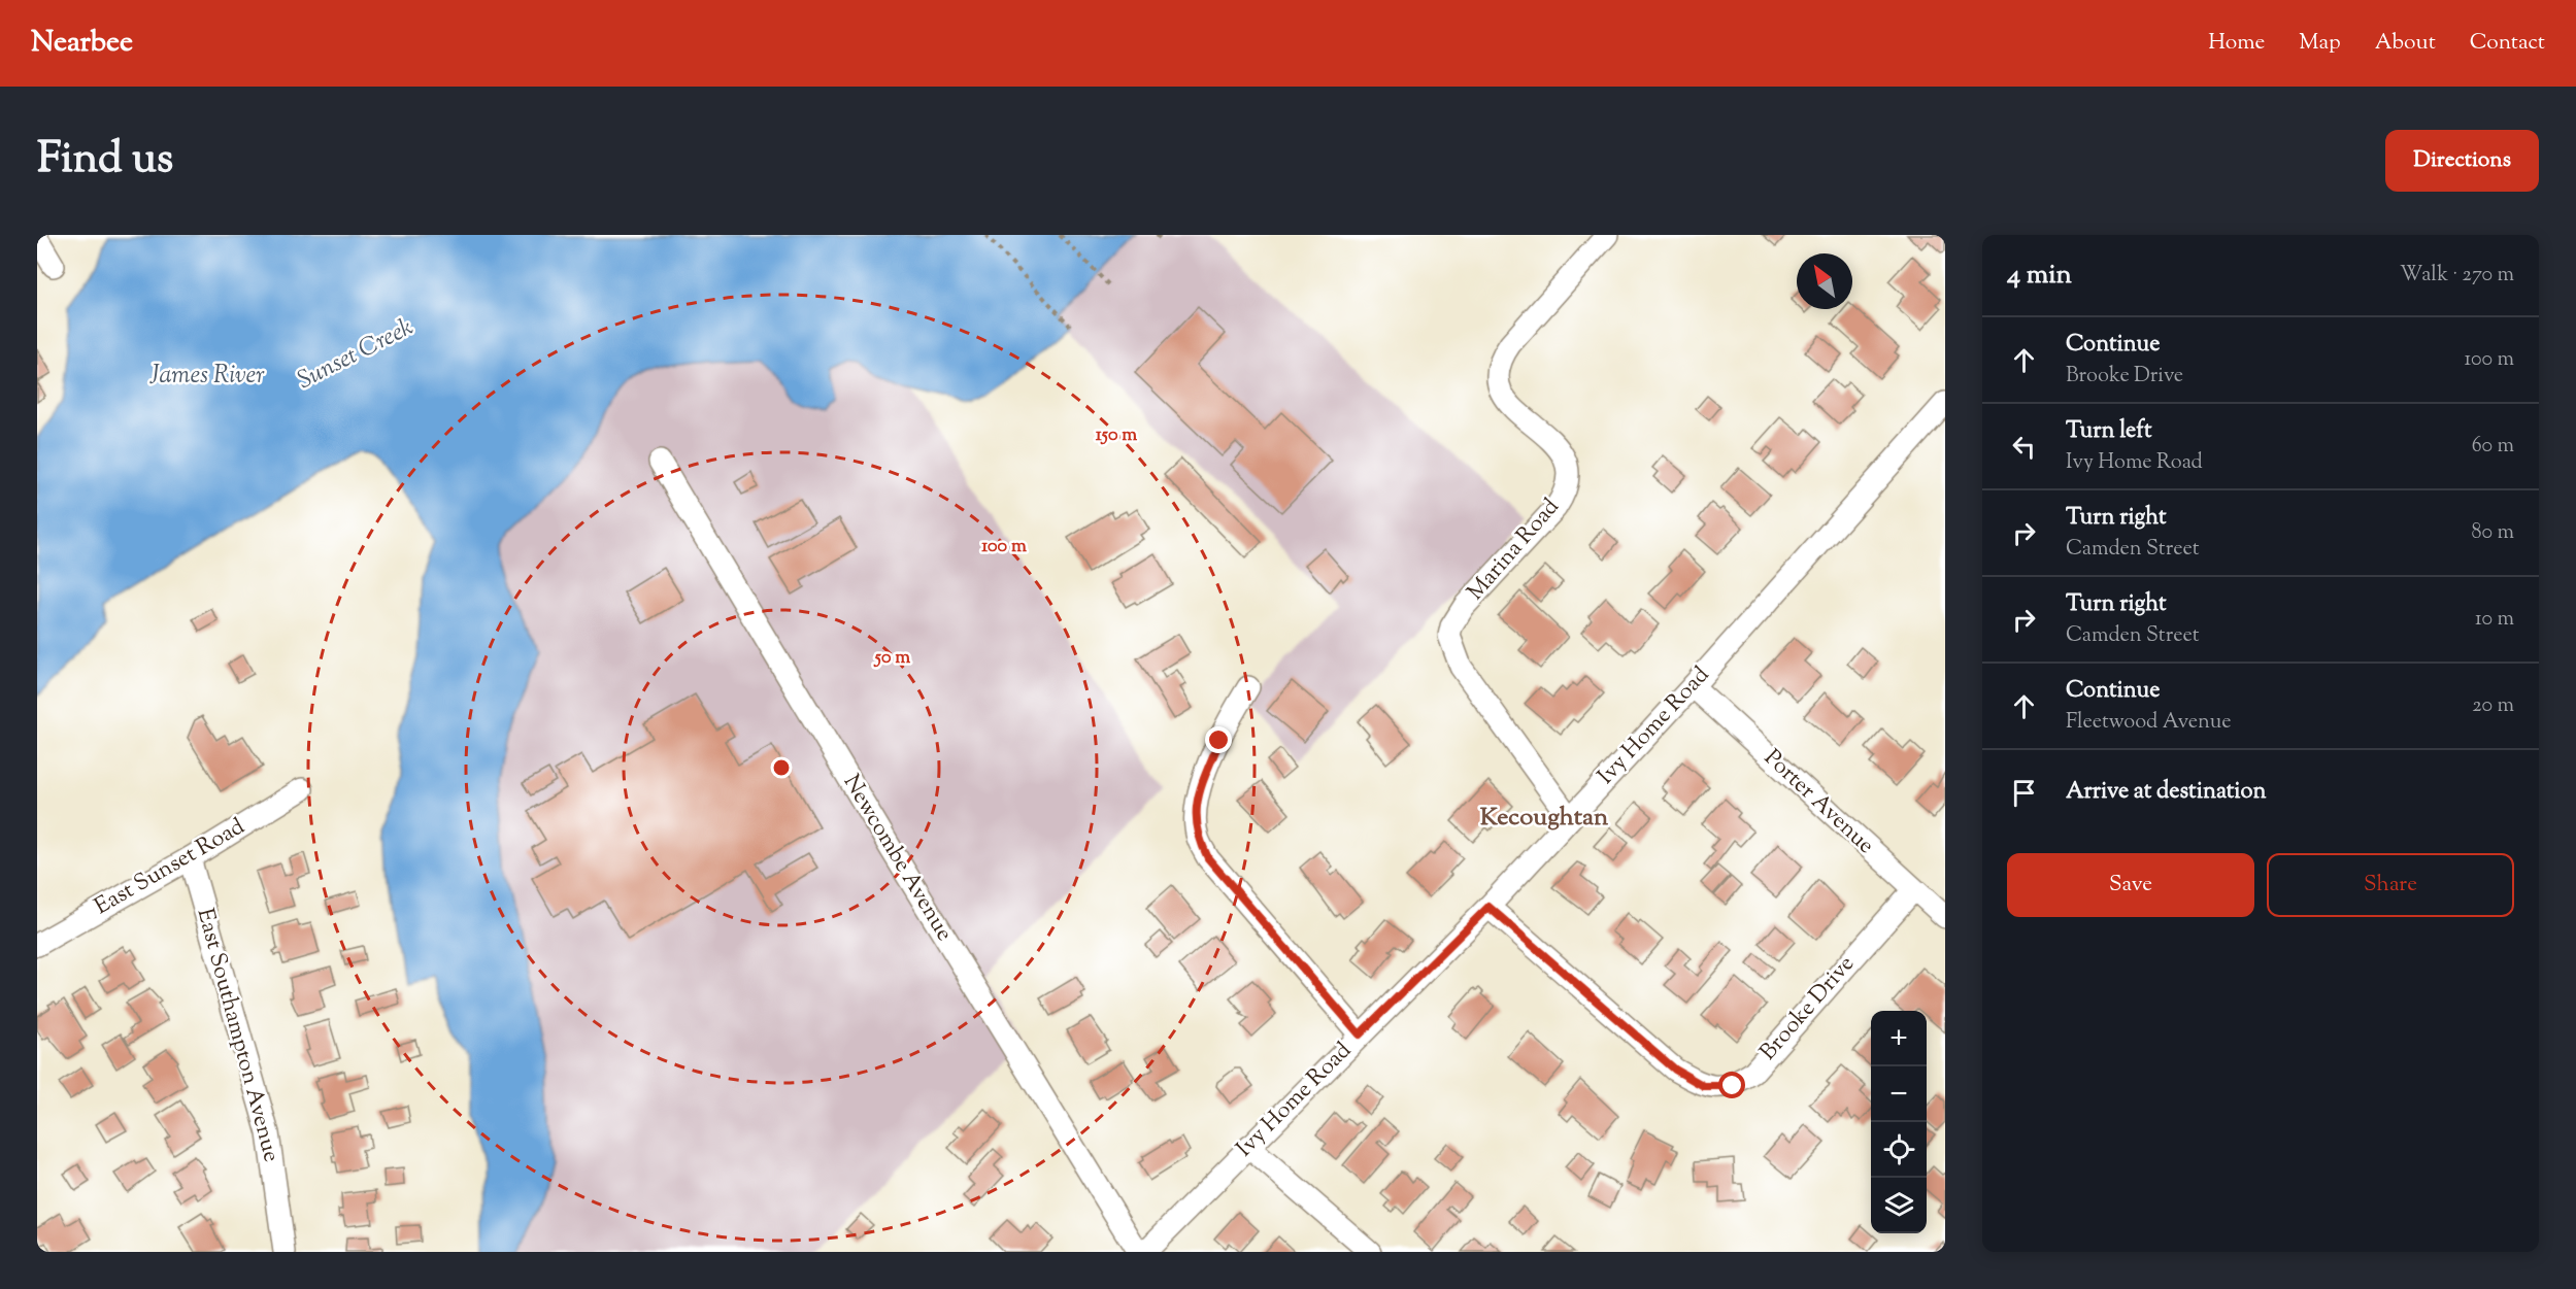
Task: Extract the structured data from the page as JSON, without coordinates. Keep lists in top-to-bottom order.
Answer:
{
  "streets": {
    "street": [
      "Marina Road",
      "Ivy Home Road",
      "Porter Avenue",
      "Newcombe Avenue",
      "East Sunset Road",
      "Brooke Drive",
      "East Southampton Avenue"
    ]
  },
  "crossings": [
    ["Marina Road", "Ivy Home Road"],
    ["Ivy Home Road", "Porter Avenue"],
    ["Ivy Home Road", "Brooke Drive"],
    ["Porter Avenue", "Brooke Drive"],
    ["East Sunset Road", "East Southampton Avenue"]
  ],
  "districts": ["Kecoughtan"],
  "water": ["Sunset Creek", "James River"],
  "north": "top left",
  "page": {
    "header": "Nearbee",
    "nav": [
      "Home",
      "Map",
      "About",
      "Contact"
    ],
    "title": "Find us",
    "buttons": [
      "Directions",
      ["Save", "Share"]
    ],
    "heading": ["4 min", "Walk · 270 m"],
    "list": [
      ["Continue", "Brooke Drive", "100 m"],
      ["Turn left", "Ivy Home Road", "60 m"],
      ["Turn right", "Camden Street", "80 m"],
      ["Turn right", "Camden Street", "10 m"],
      ["Continue", "Fleetwood Avenue", "20 m"],
      "Arrive at destination"
    ],
    "map_buttons": ["+", "−"]
  },
  "rings": ["150 m", "100 m", "50 m"]
}
